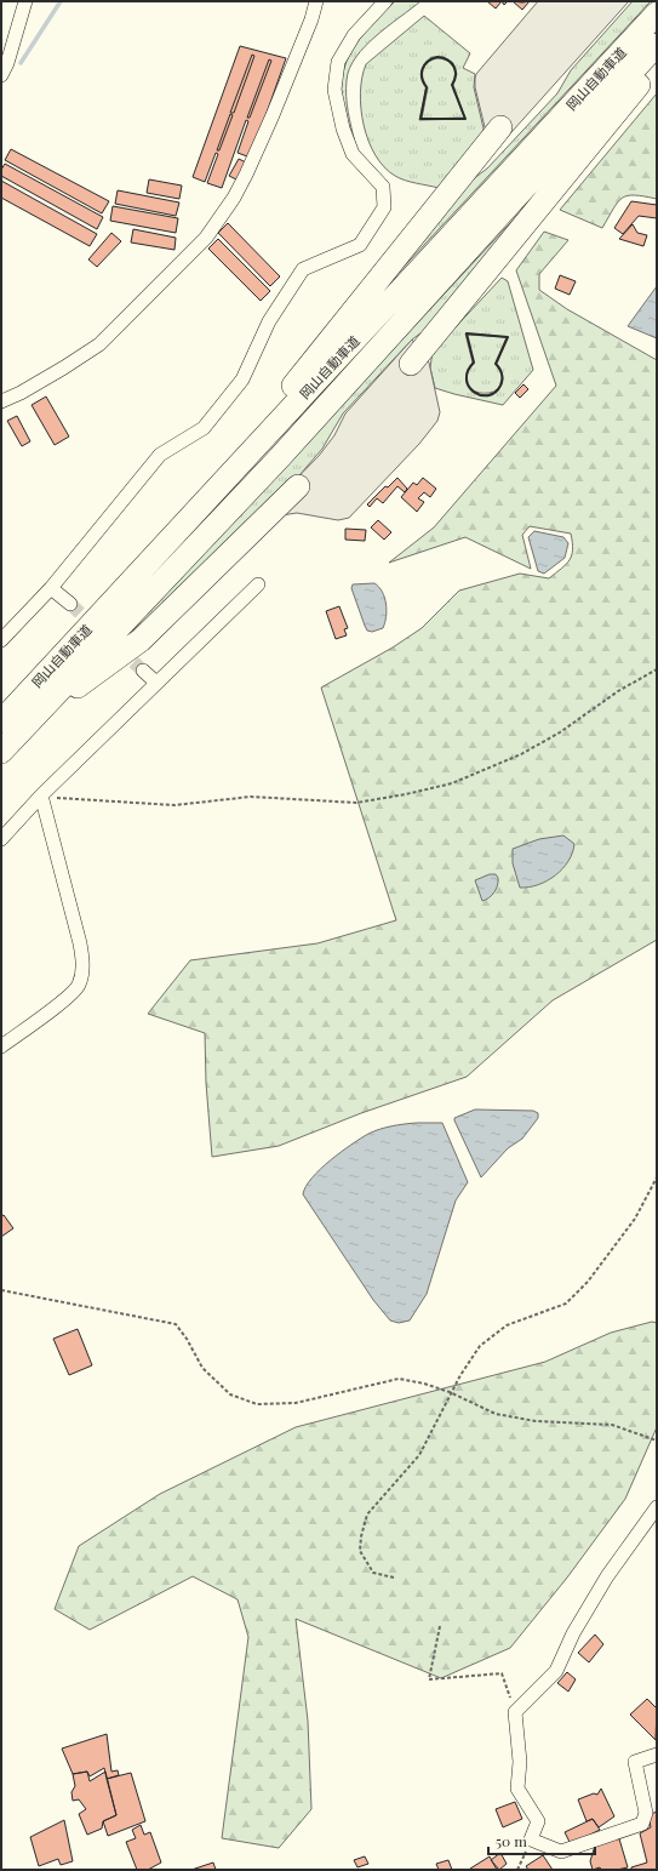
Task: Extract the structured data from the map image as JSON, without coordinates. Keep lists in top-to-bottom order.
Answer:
{
  "streets": {
    "highway": ["岡山自動車道"]
  },
  "scale_bar": "50 m"
}
